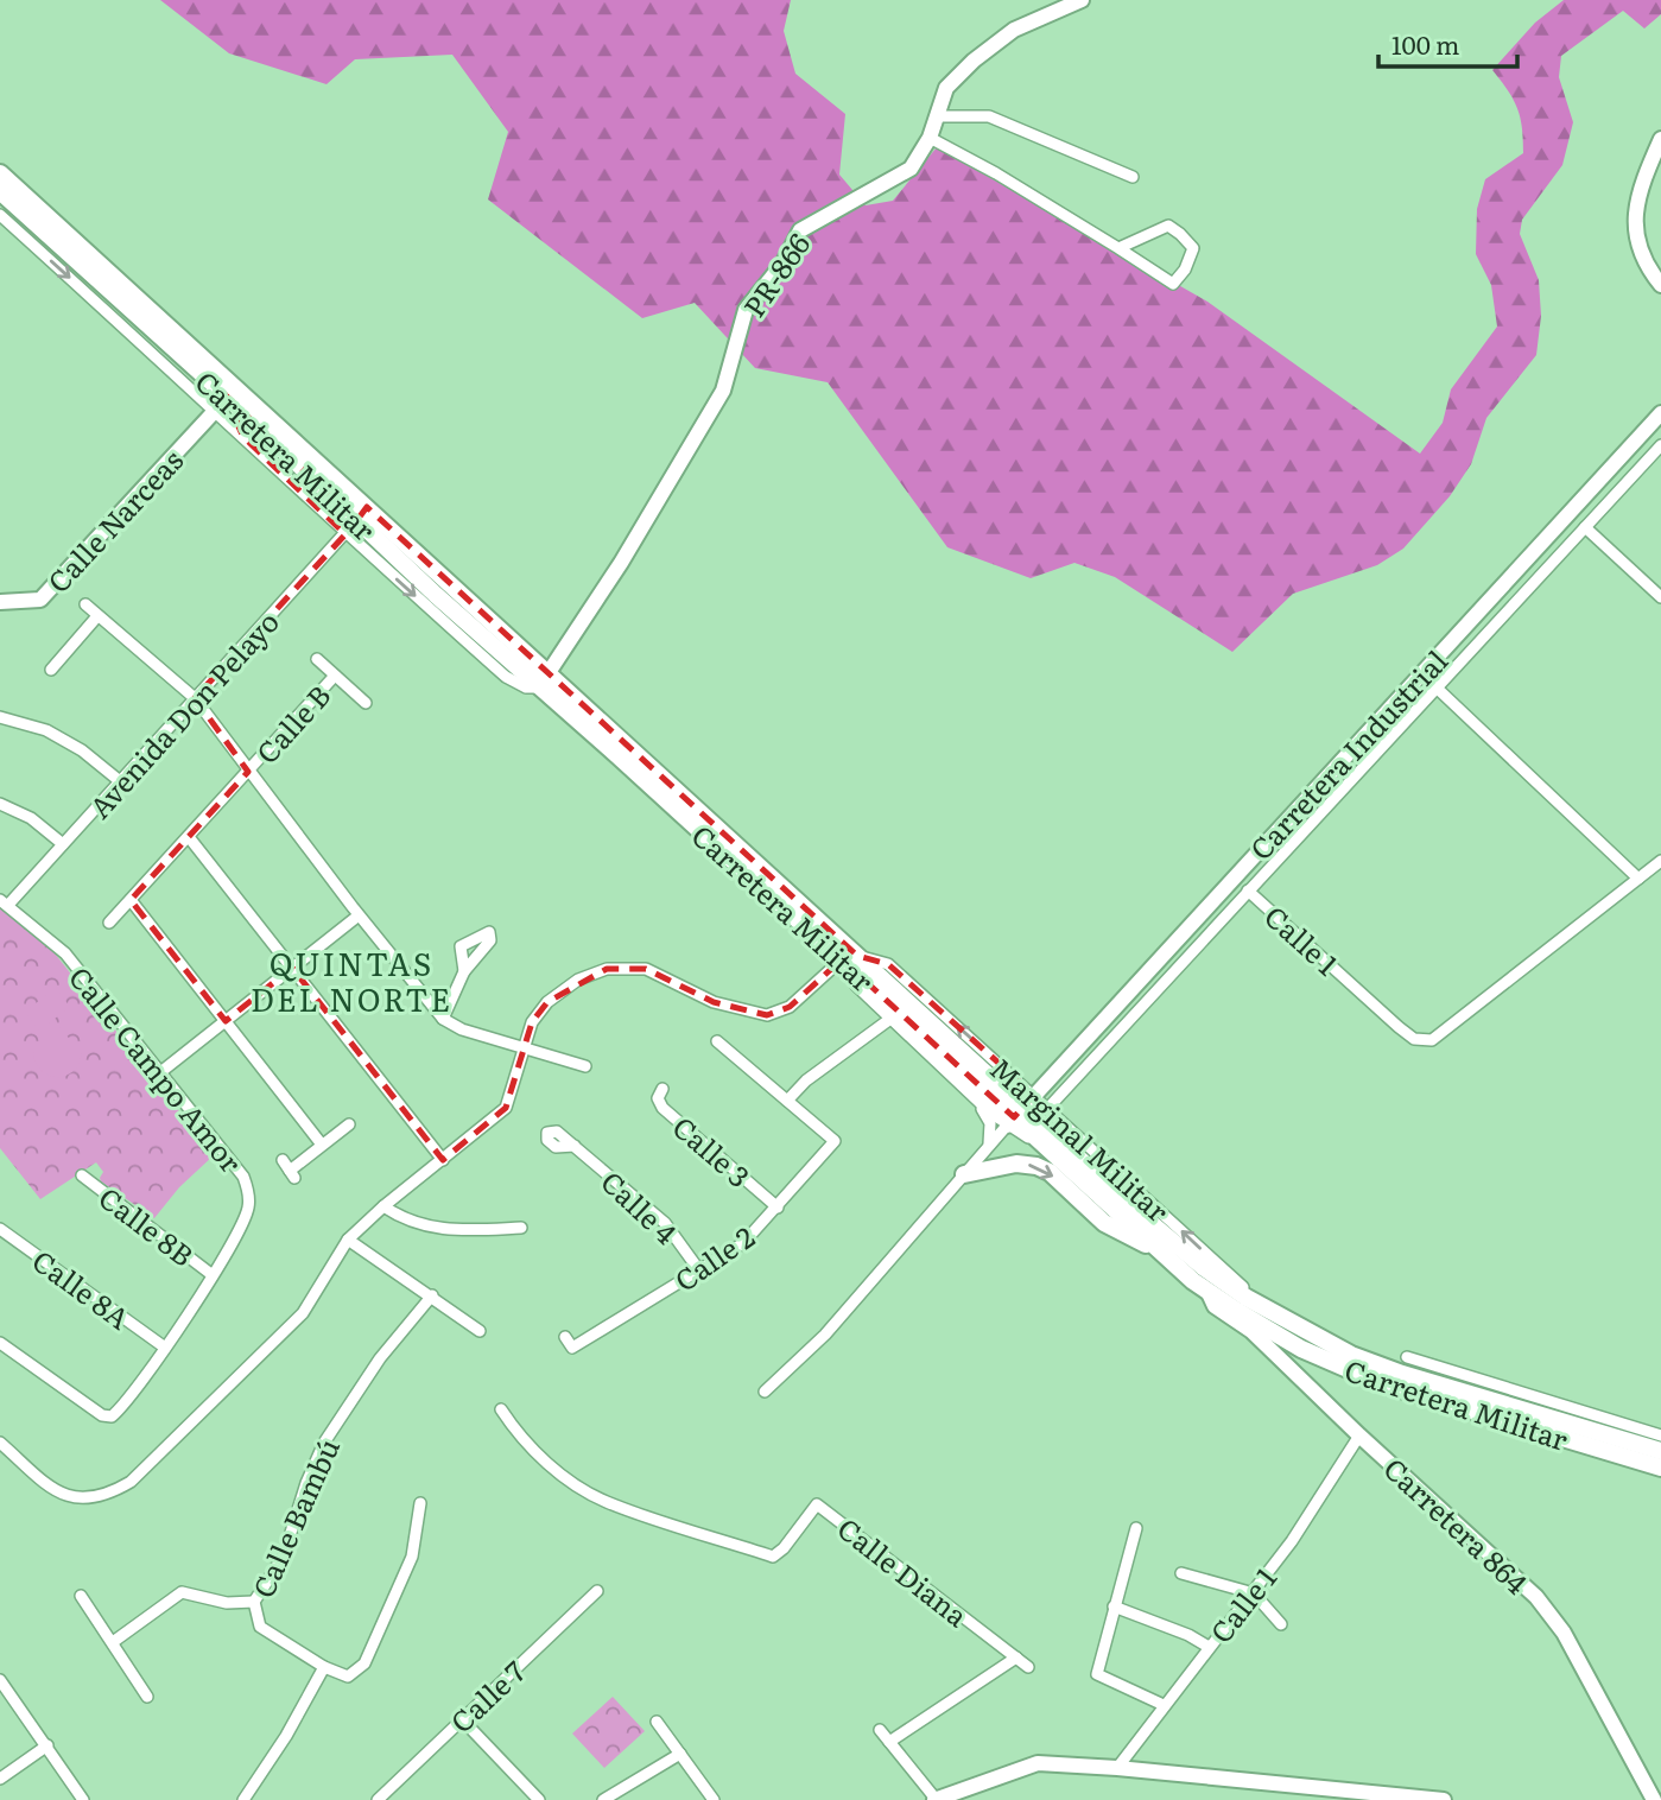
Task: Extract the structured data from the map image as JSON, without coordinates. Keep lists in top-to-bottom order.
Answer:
{
  "streets": {
    "main road": ["Carretera Militar"],
    "street": [
      "PR-866",
      "Calle Narceas",
      "Avenida Don Pelayo",
      "Calle B",
      "Carretera Industrial",
      "Calle 1",
      "Calle Campo Amor",
      "Marginal Militar",
      "Calle 3",
      "Calle 4",
      "Calle 8B",
      "Calle 2",
      "Calle 8A",
      "Calle Bambú",
      "Carretera 864",
      "Calle Diana",
      "Calle 7"
    ]
  },
  "crossings": [
    ["PR-866", "Carretera Militar"],
    ["Carretera Militar", "Avenida Don Pelayo"],
    ["Carretera Militar", "Carretera Industrial"],
    ["Carretera Militar", "Marginal Militar"],
    ["Carretera Militar", "Carretera 864"],
    ["Avenida Don Pelayo", "Calle Campo Amor"],
    ["Carretera Industrial", "Marginal Militar"],
    ["Calle 1", "Carretera 864"],
    ["Calle Campo Amor", "Calle 8B"],
    ["Calle Campo Amor", "Calle 8A"],
    ["Calle 3", "Calle 2"],
    ["Calle 4", "Calle 2"]
  ],
  "districts": ["QUINTAS DEL NORTE"],
  "scale_bar": "100 m"
}
